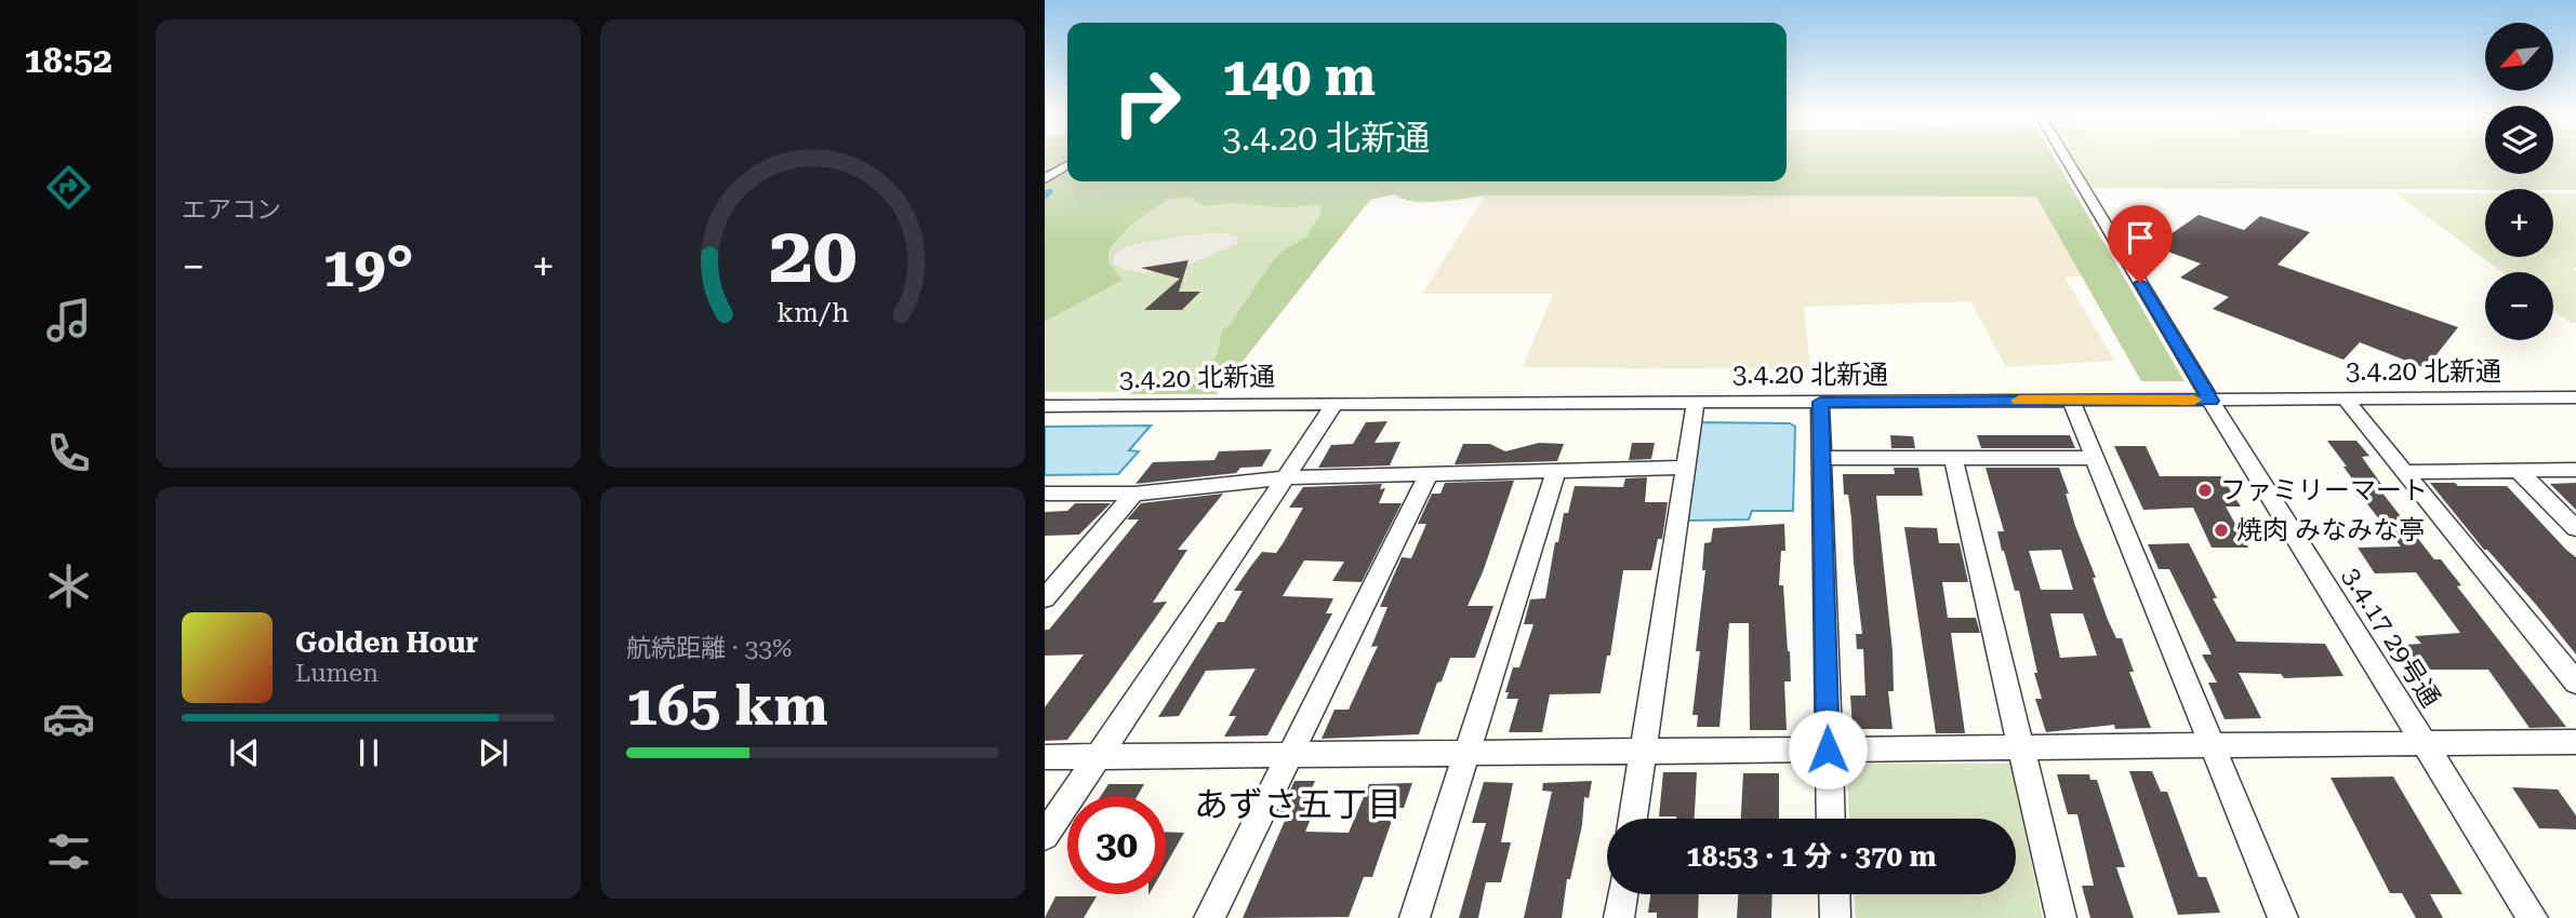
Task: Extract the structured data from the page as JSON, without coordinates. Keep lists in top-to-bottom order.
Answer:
{
  "streets": {
    "street": ["3.4.20 北新通", "3.4.17 29号通"]
  },
  "crossings": [
    ["3.4.20 北新通", "3.4.17 29号通"]
  ],
  "districts": ["あずさ五丁目"],
  "places": ["ファミリーマート", "焼肉 みなみな亭"],
  "north": "bottom left",
  "page": {
    "tabs": "18:52",
    "tile": [
      "エアコン",
      ["航続距離 · 33%", "165 km"]
    ],
    "map_buttons": ["+", "−"],
    "turn": ["140 m", "3.4.20 北新通"],
    "heat": ["−", "19°", "+"],
    "song": ["Golden Hour", "Lumen"],
    "limit": "30",
    "trip": "18:53 · 1 分 · 370 m",
    "gauge": ["20", "km/h"]
  }
}
